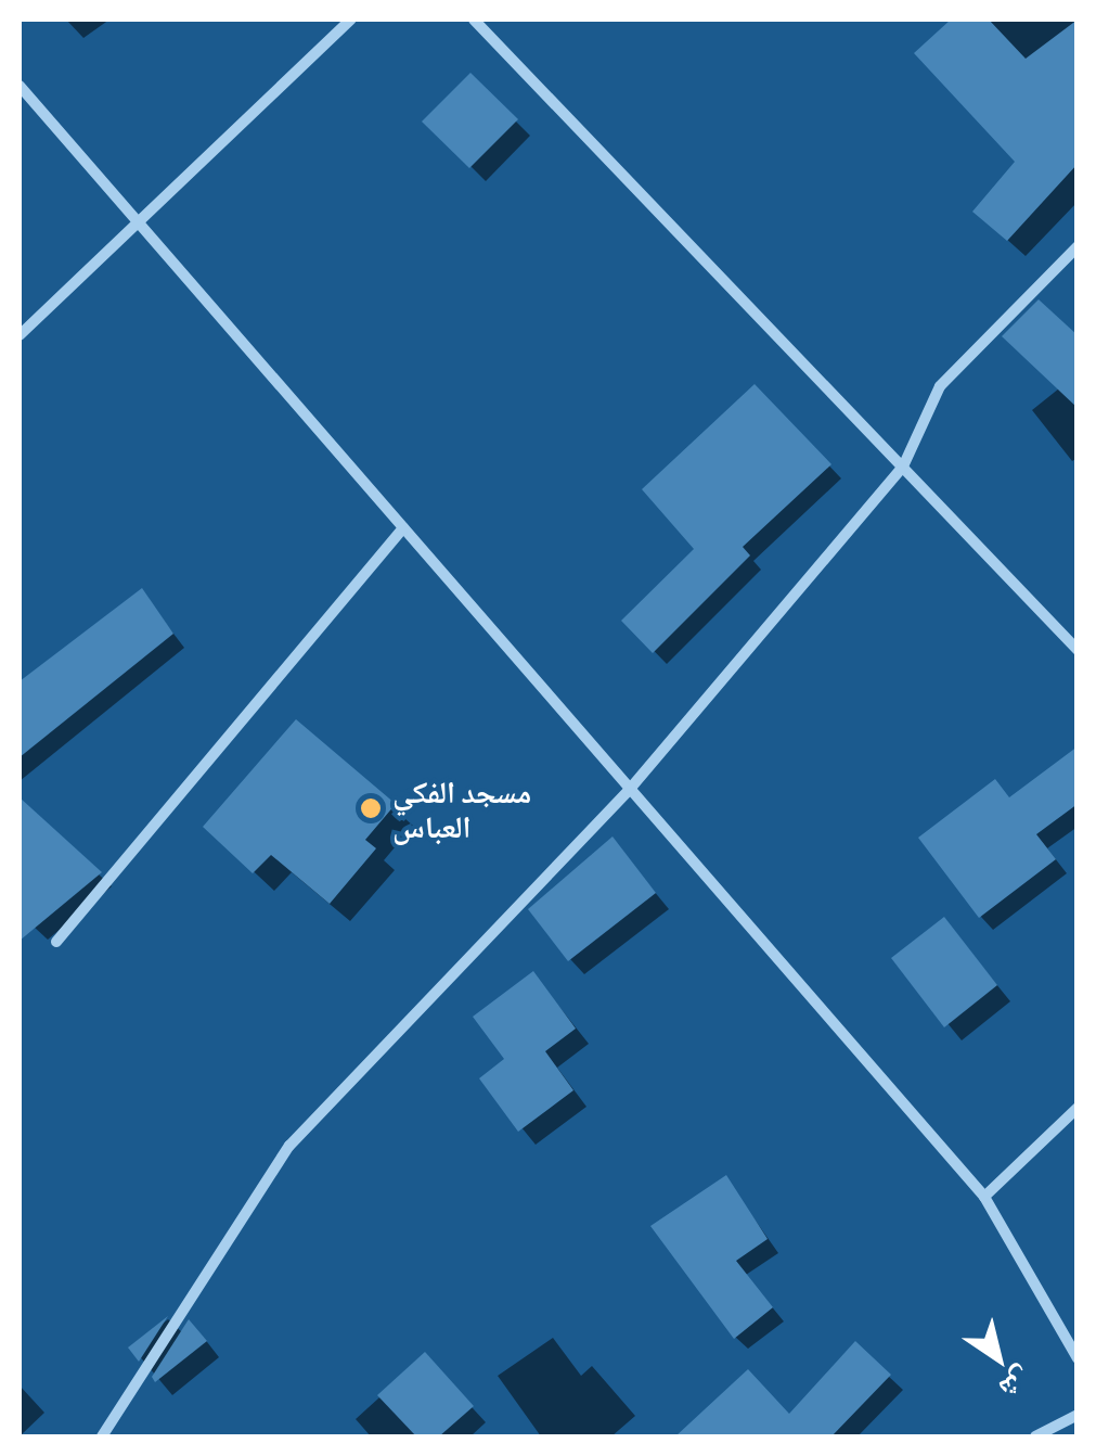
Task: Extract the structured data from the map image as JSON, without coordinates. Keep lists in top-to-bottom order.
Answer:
{
  "places": ["مسجد الفكي العباس"],
  "north": "bottom right"
}
